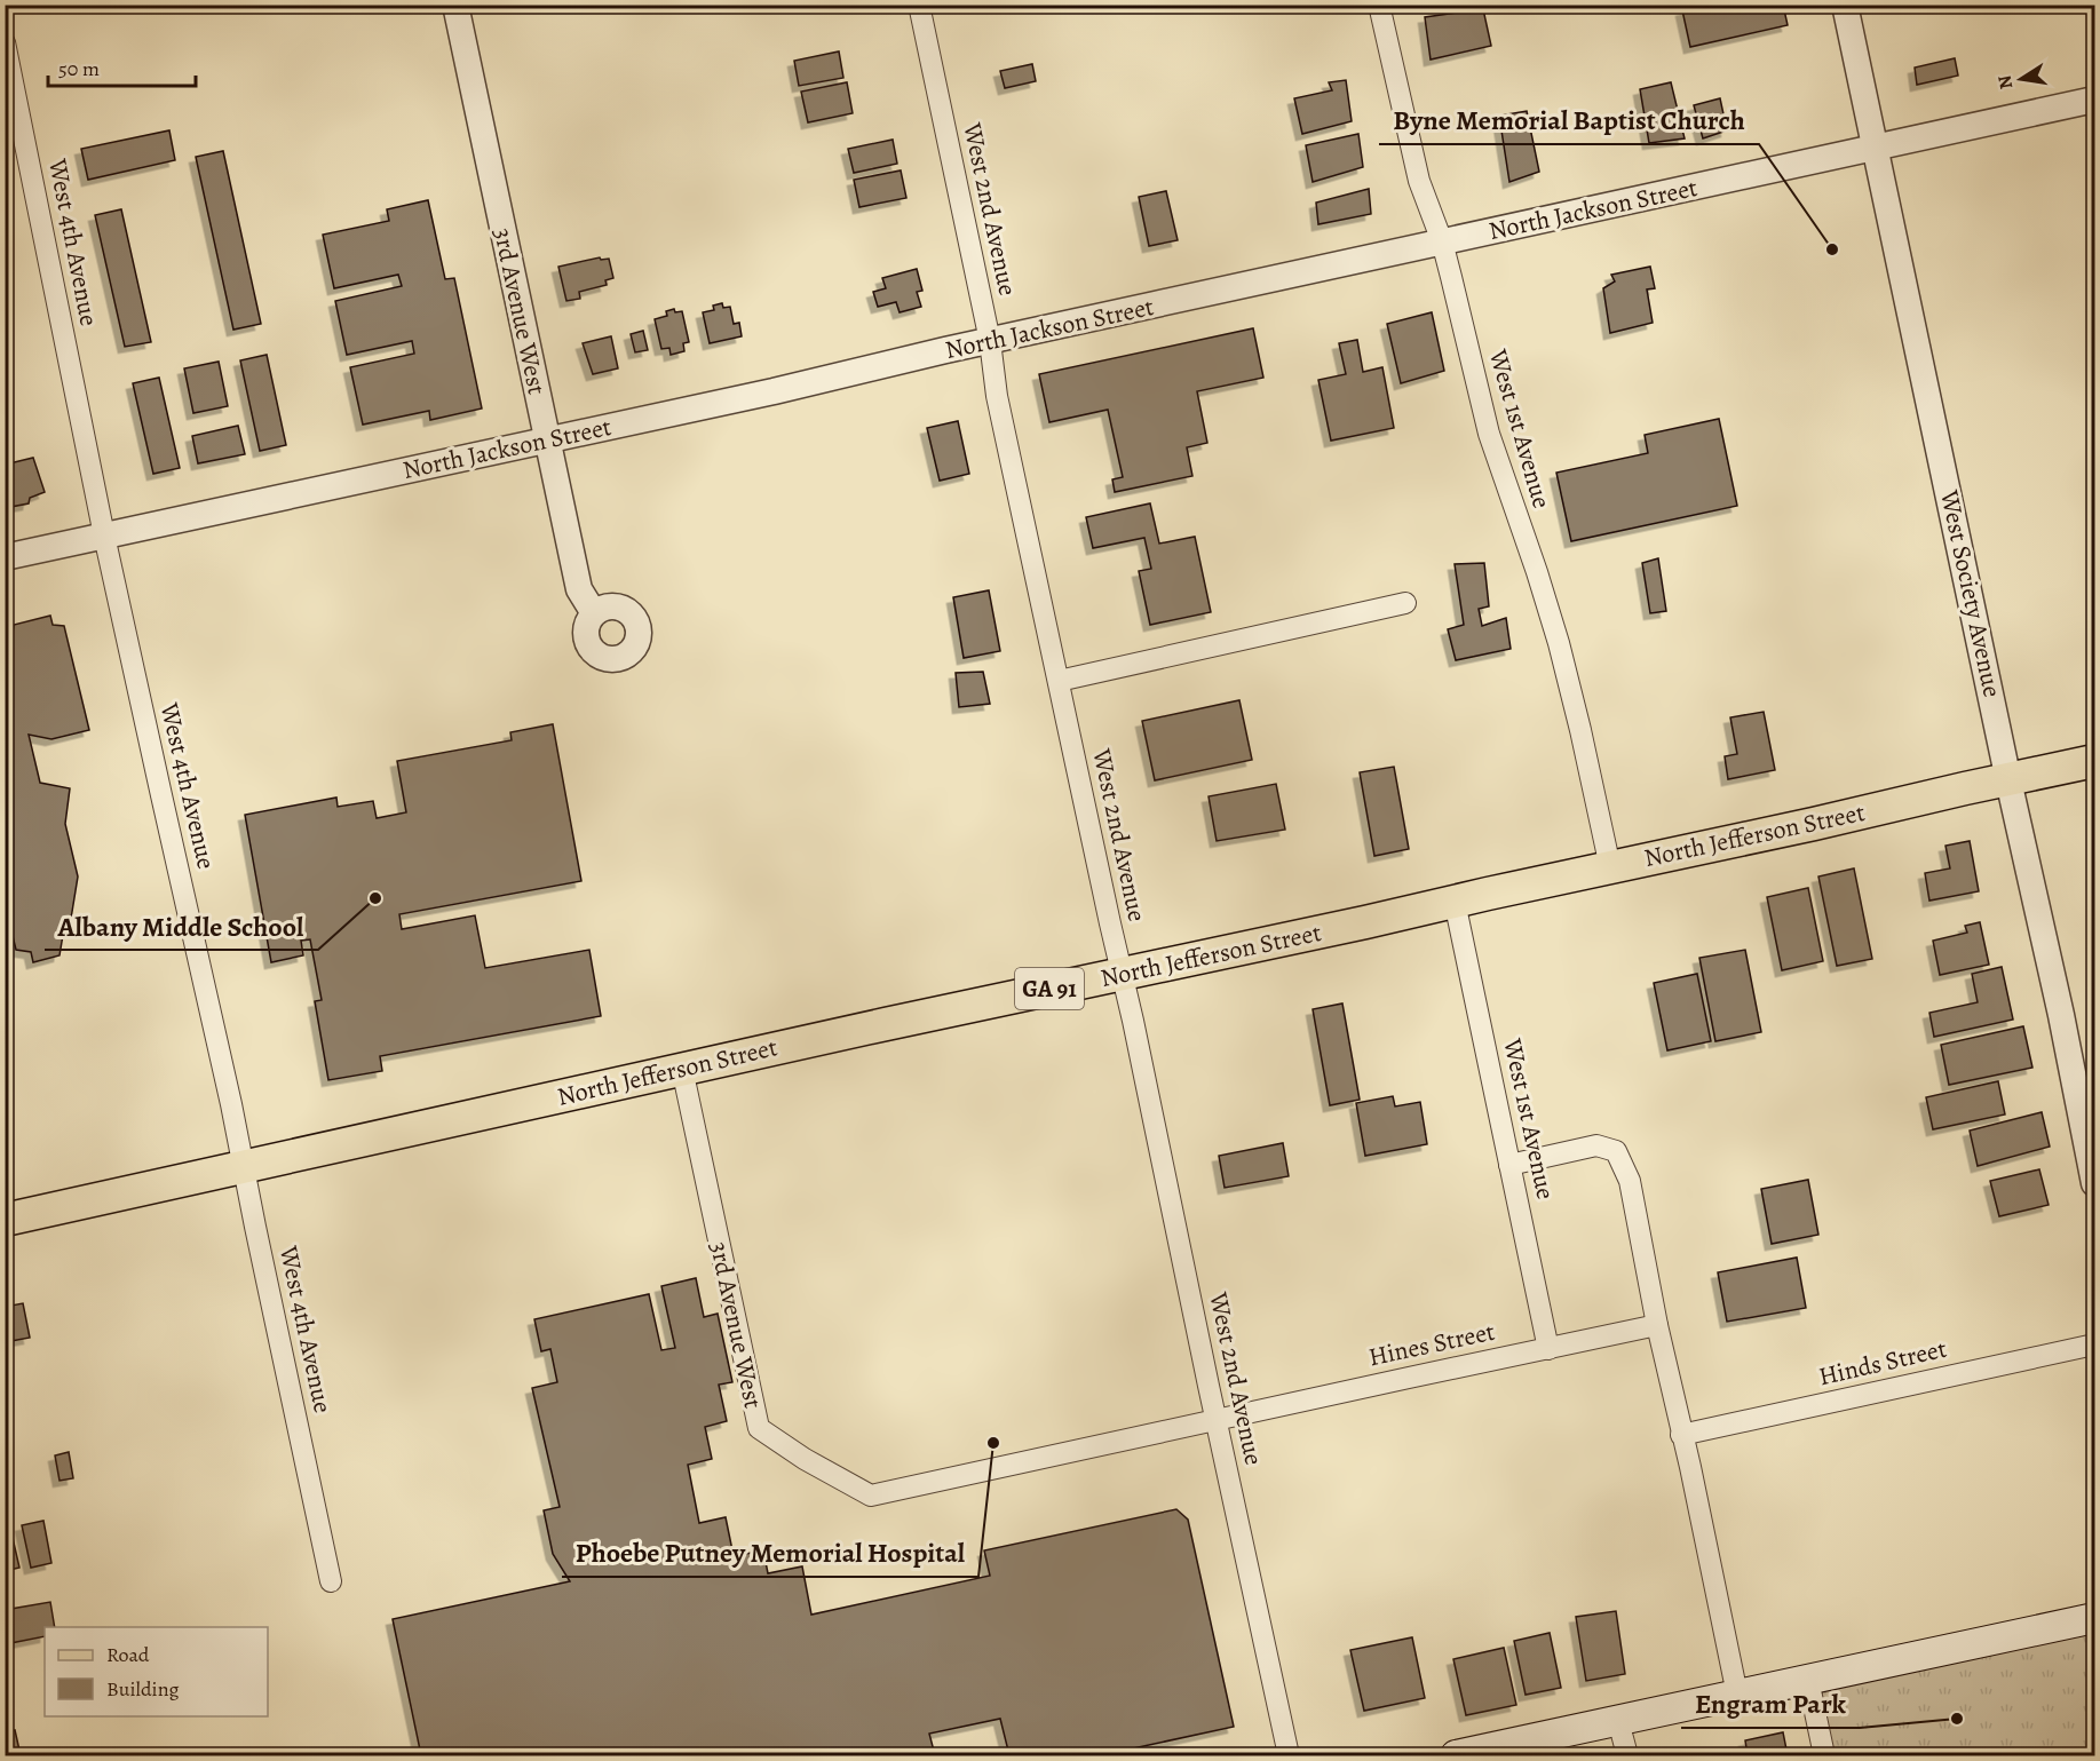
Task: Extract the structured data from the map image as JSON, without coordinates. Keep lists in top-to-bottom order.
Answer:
{
  "streets": {
    "main road": ["North Jefferson Street", "GA 91"],
    "street": [
      "West 2nd Avenue",
      "North Jackson Street",
      "West 4th Avenue",
      "3rd Avenue West",
      "West 1st Avenue",
      "West Society Avenue",
      "Hines Street",
      "Hinds Street"
    ]
  },
  "crossings": [
    ["West 2nd Avenue", "North Jackson Street"],
    ["West 2nd Avenue", "3rd Avenue West"],
    ["West 2nd Avenue", "North Jefferson Street"],
    ["West 2nd Avenue", "Hines Street"],
    ["North Jackson Street", "West 4th Avenue"],
    ["North Jackson Street", "3rd Avenue West"],
    ["North Jackson Street", "West 1st Avenue"],
    ["North Jackson Street", "West Society Avenue"],
    ["West 4th Avenue", "North Jefferson Street"],
    ["3rd Avenue West", "North Jefferson Street"],
    ["3rd Avenue West", "Hines Street"],
    ["West 1st Avenue", "North Jefferson Street"],
    ["West 1st Avenue", "Hines Street"],
    ["West Society Avenue", "North Jefferson Street"]
  ],
  "places": [
    "Byne Memorial Baptist Church",
    "Albany Middle School",
    "Phoebe Putney Memorial Hospital",
    "Engram Park"
  ],
  "legend": ["Road", "Building"],
  "scale_bar": "50 m",
  "north": "left"
}
